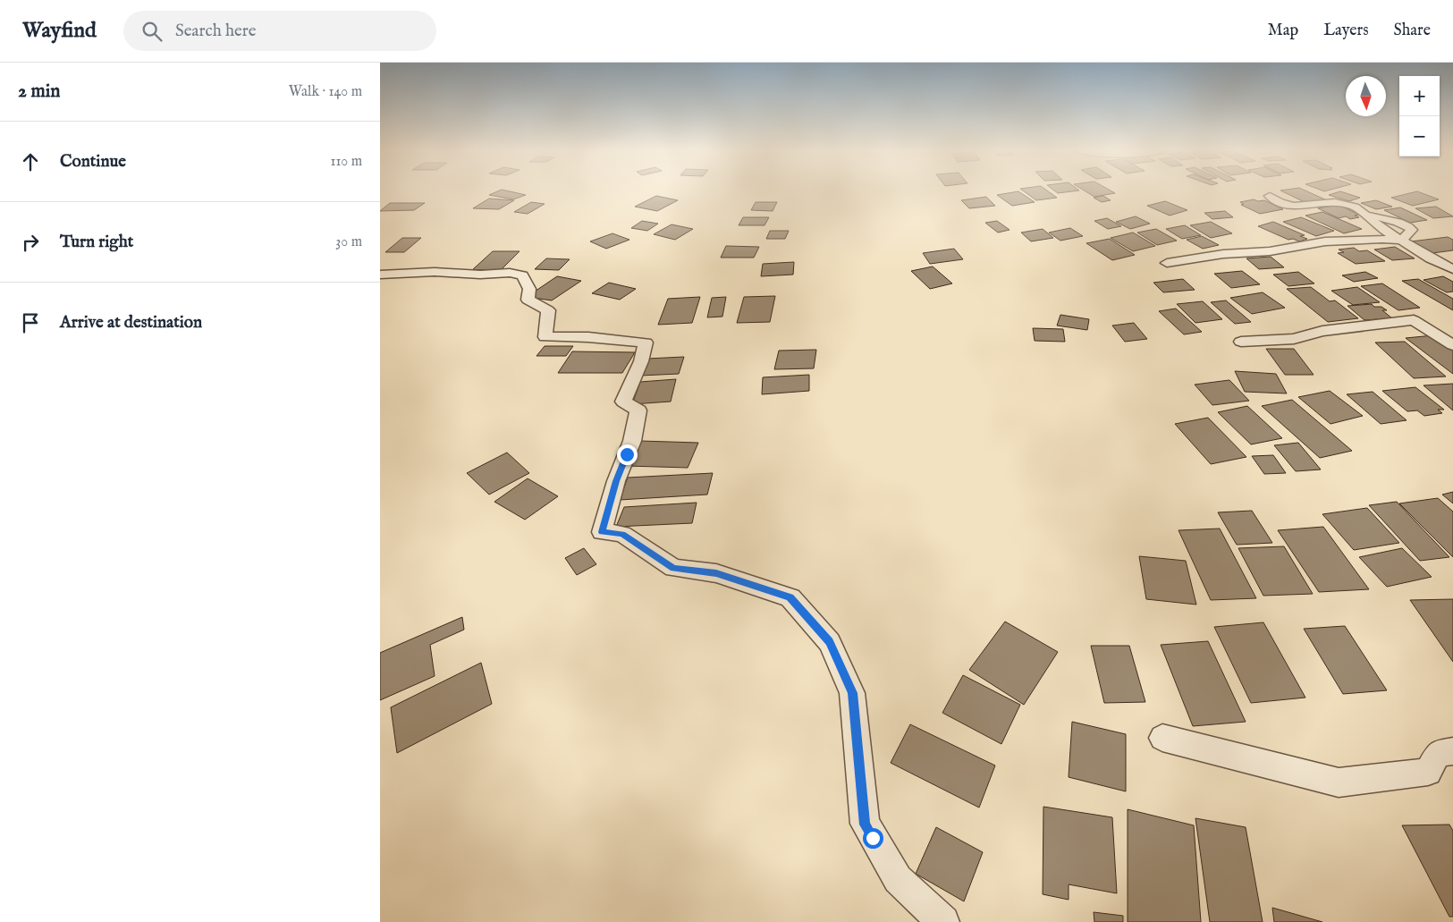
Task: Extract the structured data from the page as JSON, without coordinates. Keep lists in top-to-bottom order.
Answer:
{
  "north": "bottom",
  "page": {
    "header": "Wayfind",
    "search": "Search here",
    "nav": ["Map", "Layers", "Share"],
    "heading": ["2 min", "Walk · 140 m"],
    "map_buttons": ["+", "−"],
    "list": [
      ["Continue", "110 m"],
      ["Turn right", "30 m"],
      "Arrive at destination"
    ]
  }
}
